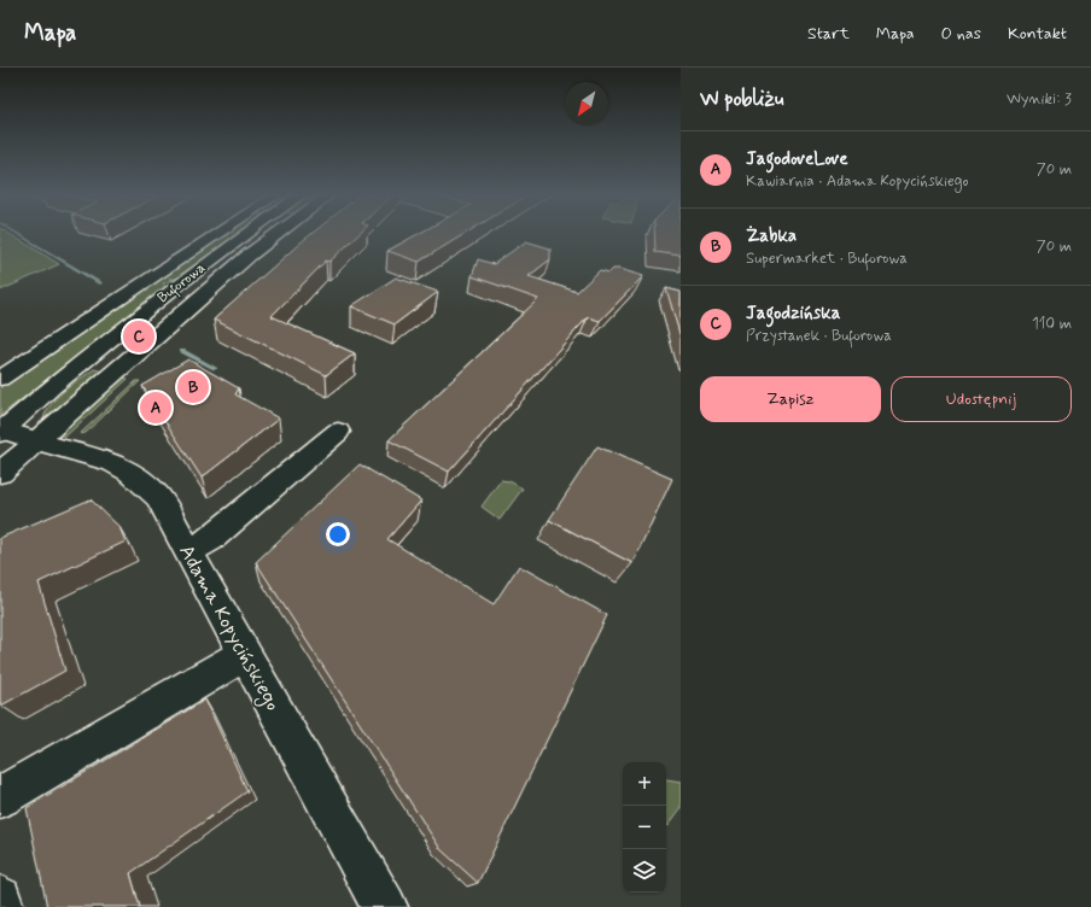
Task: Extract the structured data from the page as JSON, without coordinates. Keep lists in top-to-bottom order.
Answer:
{
  "streets": {
    "street": ["Buforowa", "Adama Kopycińskiego"]
  },
  "crossings": [
    ["Buforowa", "Adama Kopycińskiego"]
  ],
  "north": "bottom left",
  "page": {
    "header": "Mapa",
    "nav": [
      "Start",
      "Mapa",
      "O nas",
      "Kontakt"
    ],
    "heading": ["W pobliżu", "Wyniki: 3"],
    "list": [
      {
        "mark": "A",
        "name": "JagodoveLove",
        "note": "Kawiarnia · Adama Kopycińskiego",
        "value": "70 m"
      },
      {
        "mark": "B",
        "name": "Żabka",
        "note": "Supermarket · Buforowa",
        "value": "70 m"
      },
      {
        "mark": "C",
        "name": "Jagodzińska",
        "note": "Przystanek · Buforowa",
        "value": "110 m"
      }
    ],
    "pins": ["C", "B", "A"],
    "buttons": ["Zapisz", "Udostępnij"],
    "map_buttons": ["+", "−"]
  }
}
